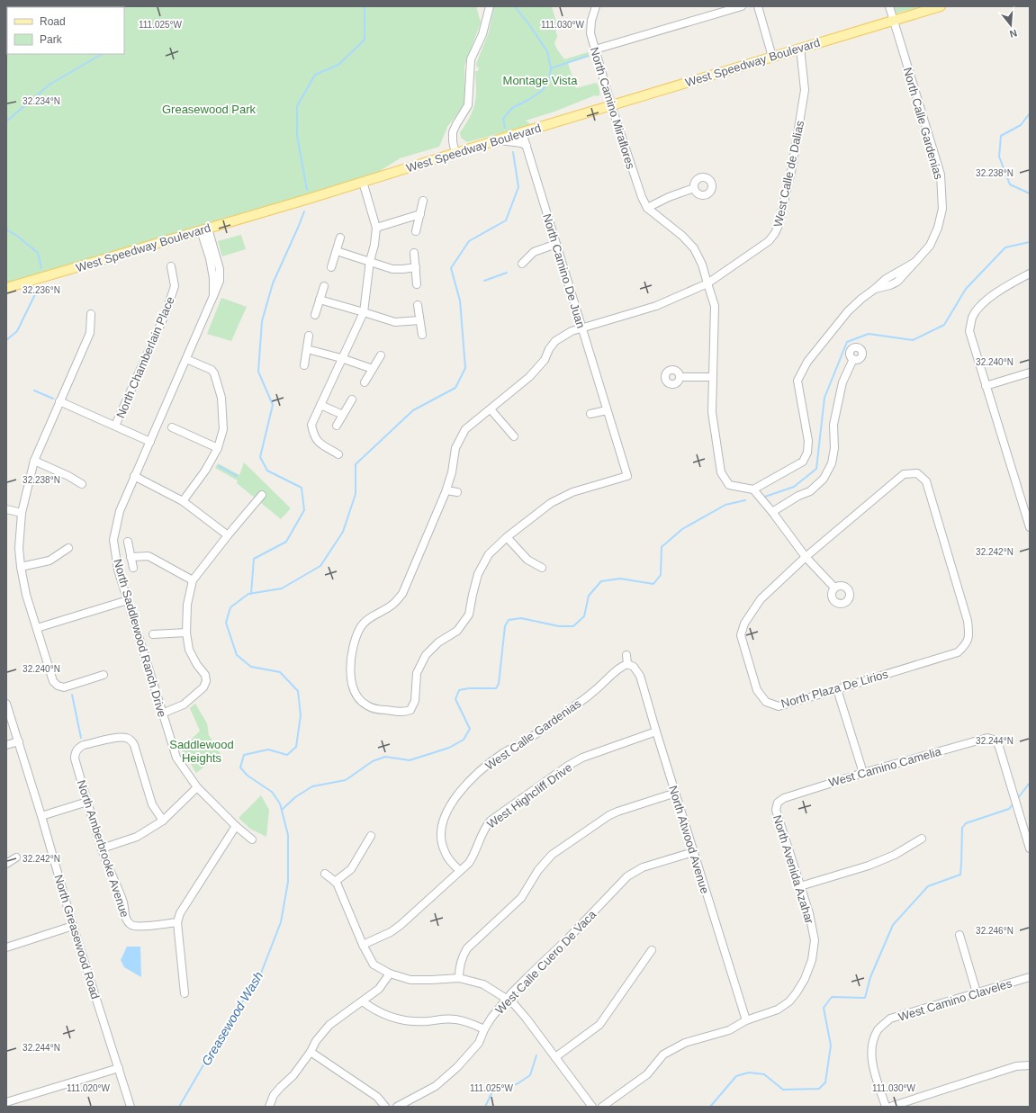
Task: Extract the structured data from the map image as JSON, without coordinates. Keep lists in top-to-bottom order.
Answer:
{
  "streets": {
    "main road": ["West Speedway Boulevard"],
    "street": [
      "North Camino Miraflores",
      "North Calle Gardenias",
      "West Calle de Dalias",
      "North Camino De Juan",
      "North Chamberlain Place",
      "North Saddlewood Ranch Drive",
      "North Plaza De Lirios",
      "West Calle Gardenias",
      "West Camino Camelia",
      "West Highcliff Drive",
      "North Atwood Avenue",
      "North Amberbrooke Avenue",
      "North Avenida Azahar",
      "North Greasewood Road",
      "West Calle Cuero De Vaca",
      "West Camino Claveles"
    ]
  },
  "crossings": [
    ["West Speedway Boulevard", "North Camino Miraflores"],
    ["West Speedway Boulevard", "North Calle Gardenias"],
    ["West Speedway Boulevard", "West Calle de Dalias"],
    ["West Speedway Boulevard", "North Camino De Juan"],
    ["West Speedway Boulevard", "North Saddlewood Ranch Drive"],
    ["North Camino Miraflores", "North Calle Gardenias"],
    ["North Camino Miraflores", "West Calle de Dalias"],
    ["West Calle de Dalias", "North Camino De Juan"],
    ["West Calle Gardenias", "West Highcliff Drive"],
    ["West Calle Gardenias", "North Atwood Avenue"],
    ["West Camino Camelia", "North Avenida Azahar"],
    ["West Highcliff Drive", "North Atwood Avenue"],
    ["North Atwood Avenue", "North Avenida Azahar"],
    ["North Atwood Avenue", "West Calle Cuero De Vaca"]
  ],
  "water": ["Greasewood Wash"],
  "parks": ["Montage Vista", "Greasewood Park", "Saddlewood Heights"],
  "legend": ["Road", "Park"],
  "north": "bottom",
  "coordinates": [
    "111.025°W",
    "111.030°W",
    "32.234°N",
    "32.238°N",
    "32.236°N",
    "32.240°N",
    "32.242°N",
    "32.244°N",
    "32.246°N",
    "111.020°W"
  ]
}
